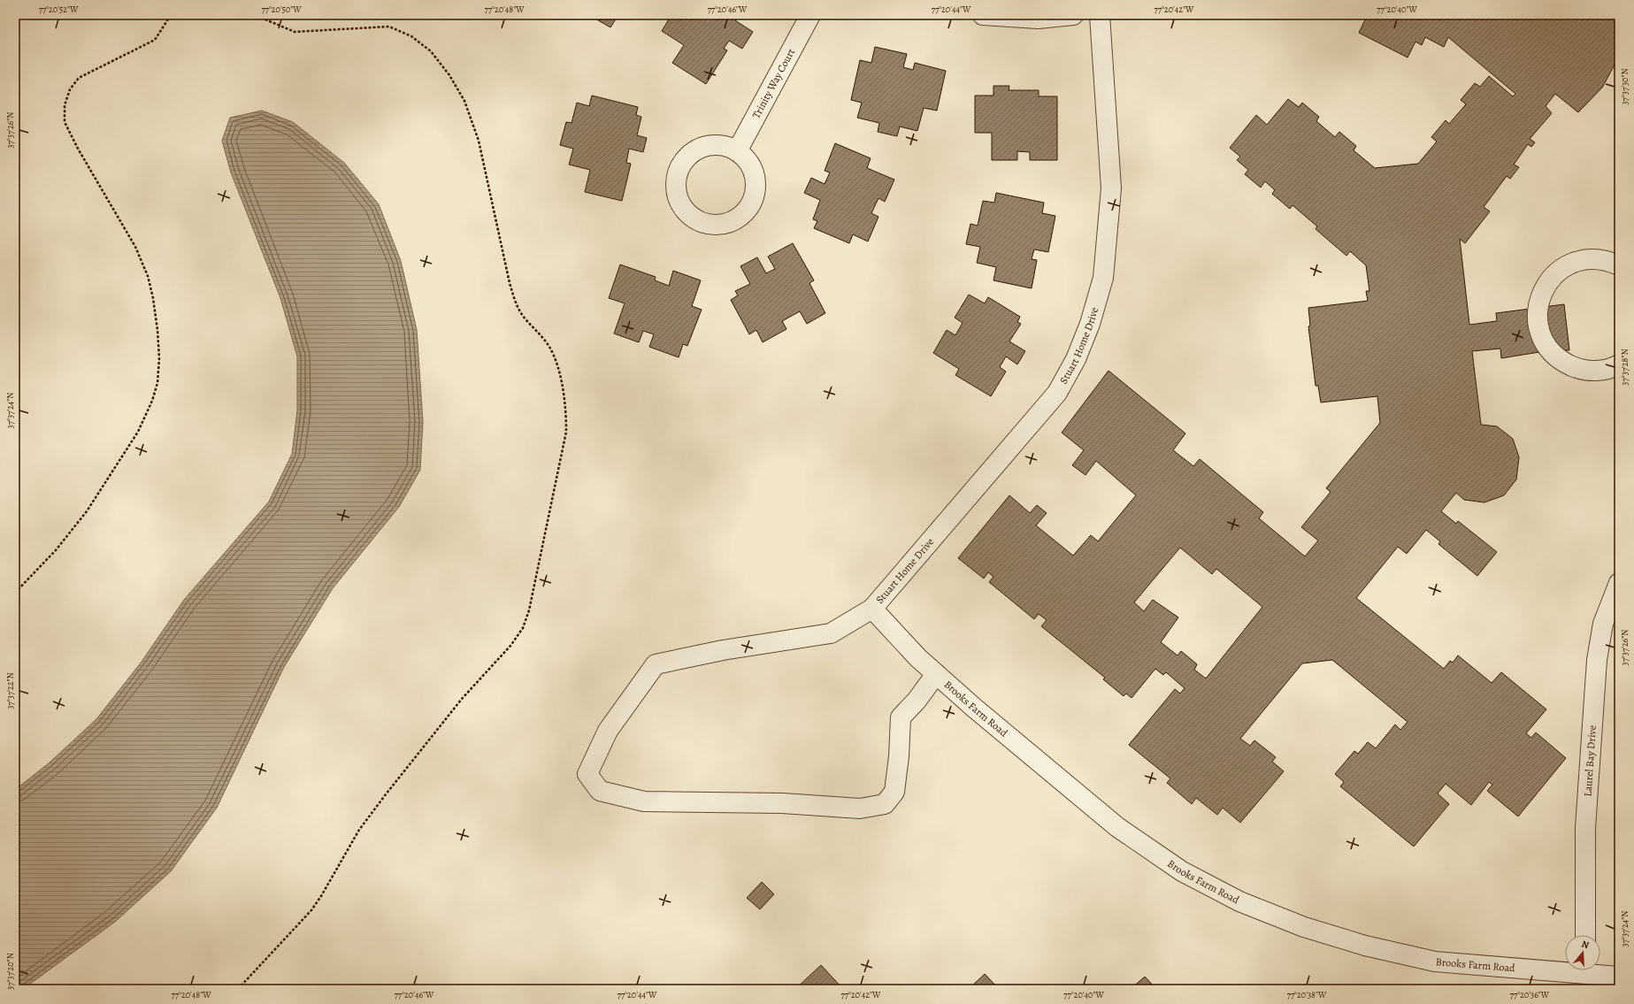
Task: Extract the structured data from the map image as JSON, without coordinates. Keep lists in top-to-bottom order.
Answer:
{
  "streets": {
    "street": [
      "Trinity Way Court",
      "Stuart Home Drive",
      "Brooks Farm Road",
      "Laurel Bay Drive"
    ]
  },
  "crossings": [
    ["Stuart Home Drive", "Brooks Farm Road"]
  ],
  "north": "top",
  "coordinates": [
    "77°20'52\"W",
    "77°20'50\"W",
    "77°20'48\"W",
    "77°20'46\"W",
    "77°20'44\"W",
    "77°20'42\"W",
    "77°20'40\"W",
    "37°37'30\"N",
    "37°37'26\"N",
    "37°37'28\"N",
    "37°37'24\"N",
    "37°37'22\"N",
    "37°37'20\"N",
    "77°20'38\"W",
    "77°20'36\"W"
  ]
}
